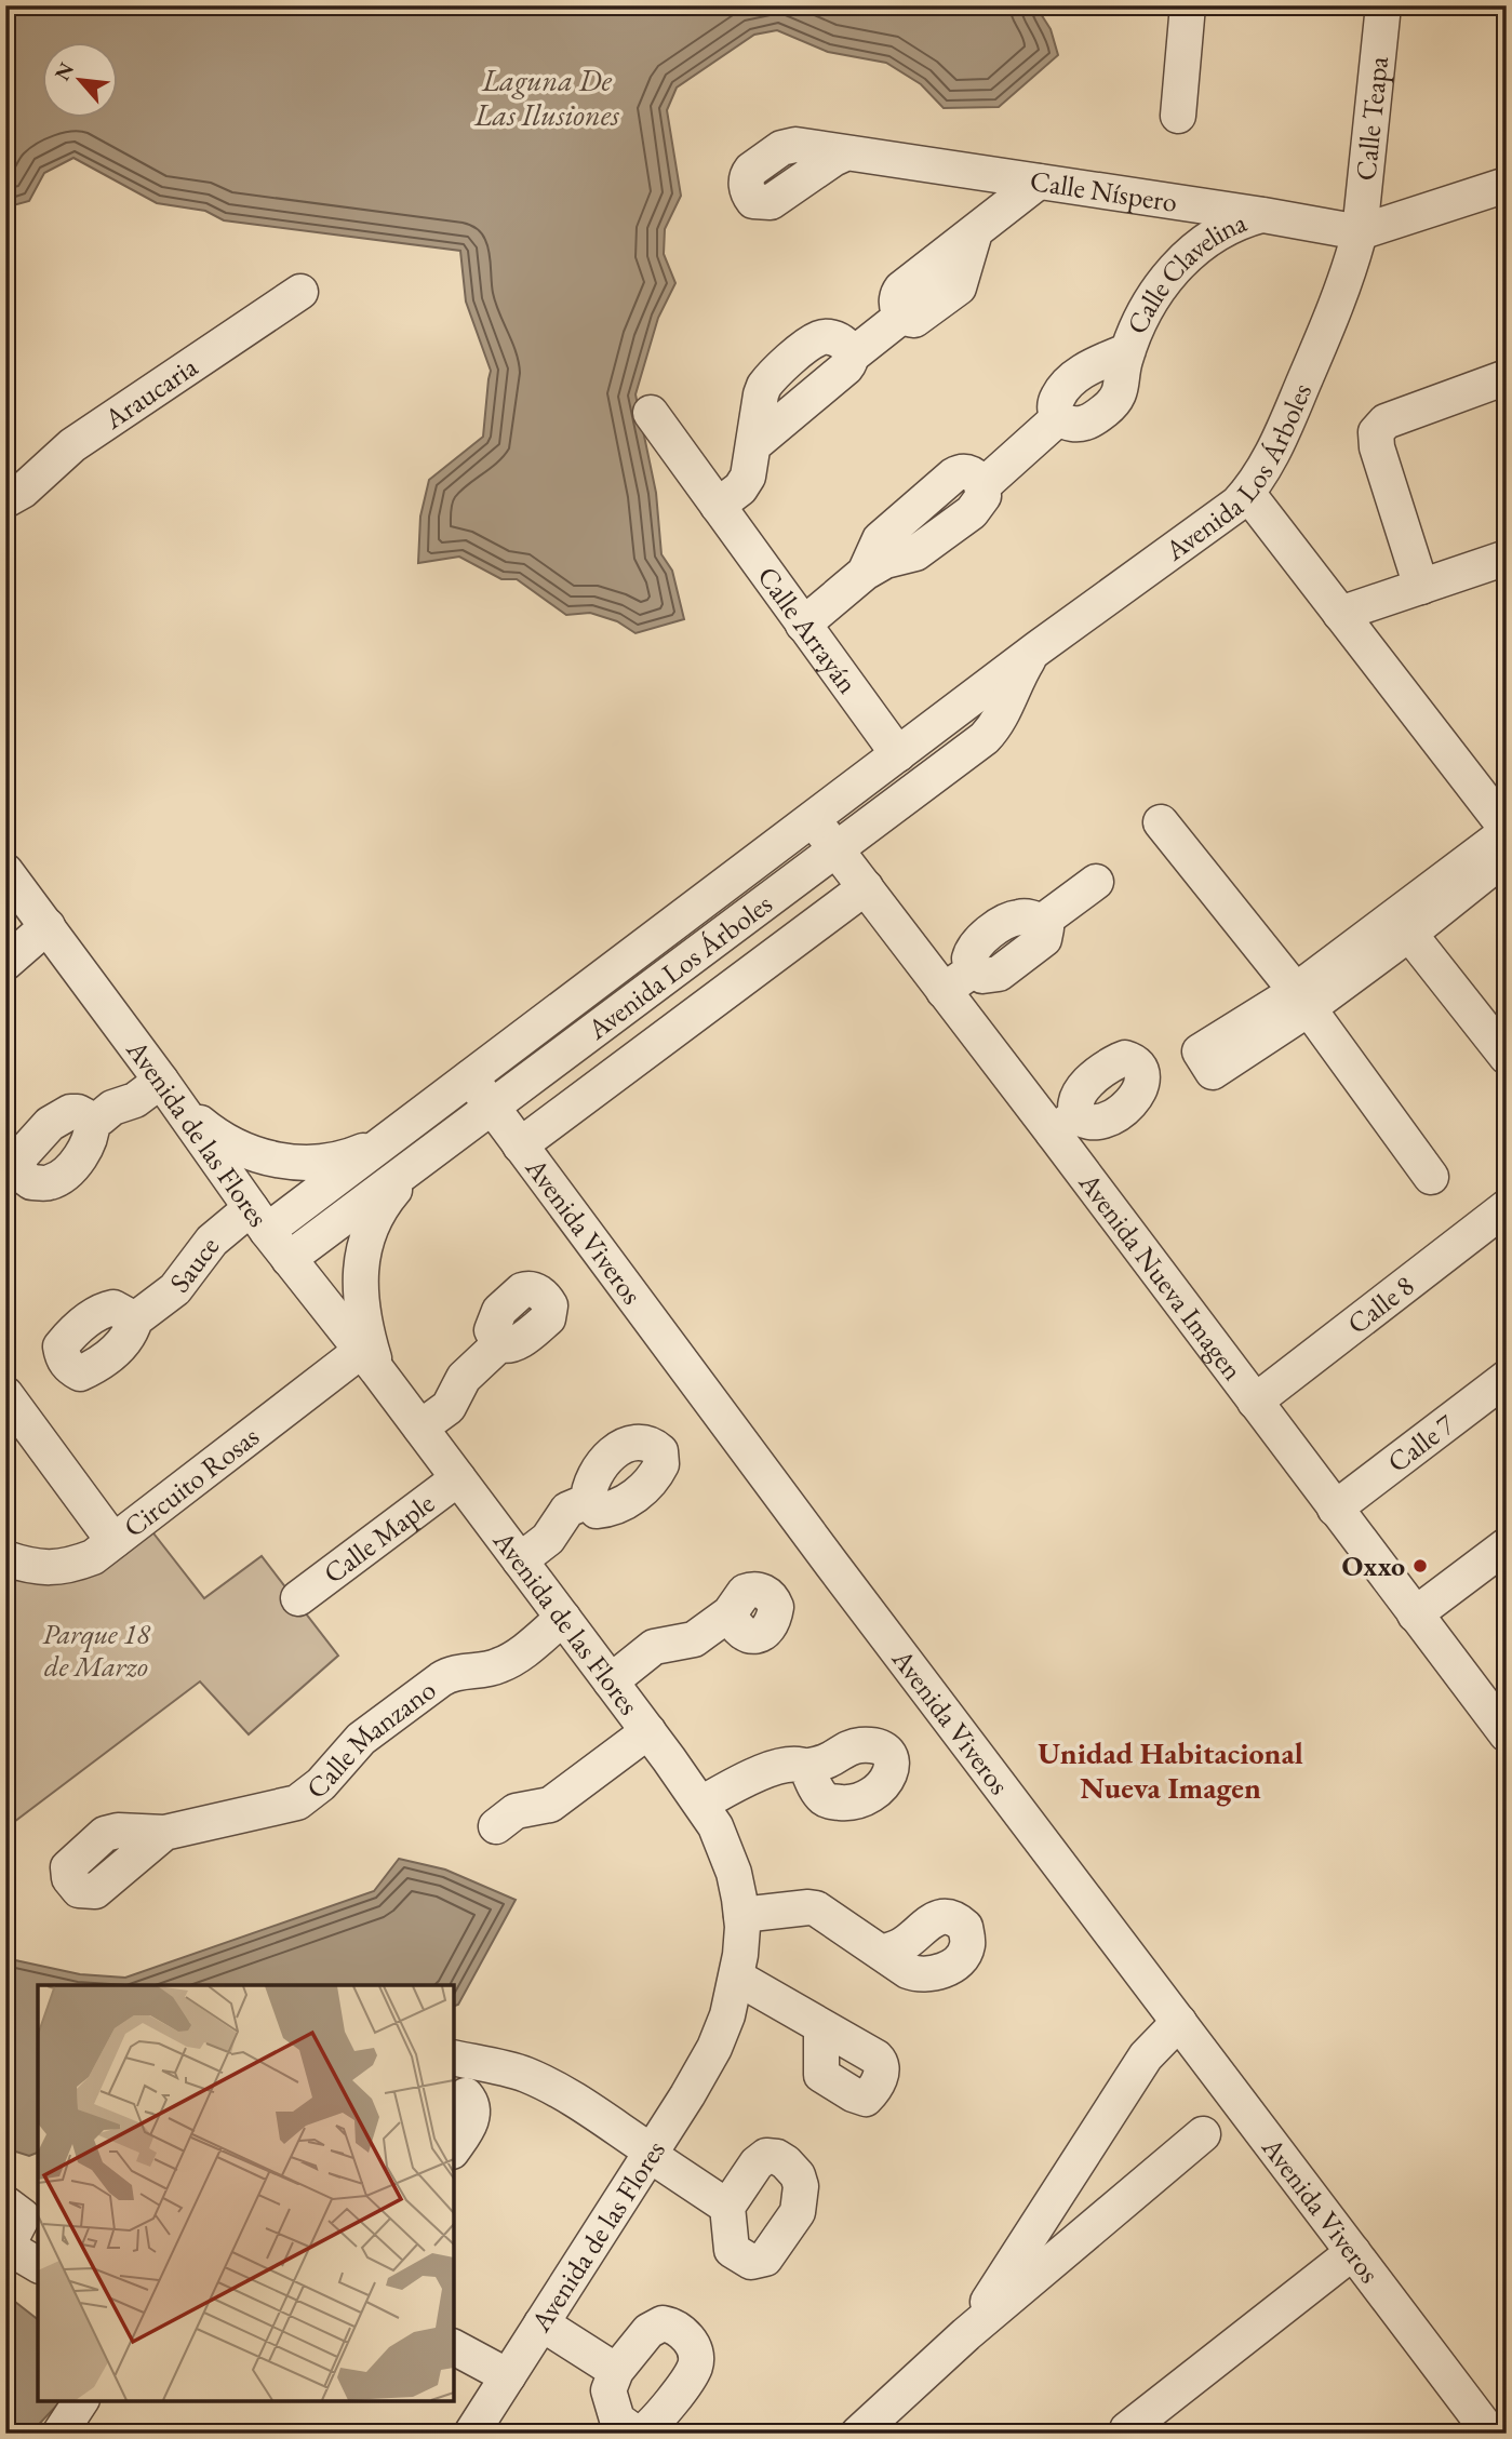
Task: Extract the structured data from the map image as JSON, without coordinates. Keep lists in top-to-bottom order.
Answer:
{
  "streets": {
    "street": [
      "Calle Teapa",
      "Calle Níspero",
      "Calle Clavelina",
      "Araucaria",
      "Avenida Los Árboles",
      "Calle Arrayán",
      "Avenida de las Flores",
      "Avenida Viveros",
      "Sauce",
      "Avenida Nueva Imagen",
      "Calle 8",
      "Calle 7",
      "Circuito Rosas",
      "Calle Maple",
      "Calle Manzano"
    ]
  },
  "crossings": [
    ["Calle Teapa", "Calle Níspero"],
    ["Calle Teapa", "Avenida Los Árboles"],
    ["Calle Níspero", "Calle Clavelina"],
    ["Calle Níspero", "Avenida Los Árboles"],
    ["Calle Clavelina", "Calle Arrayán"],
    ["Avenida Los Árboles", "Calle Arrayán"],
    ["Avenida Los Árboles", "Avenida de las Flores"],
    ["Avenida Los Árboles", "Avenida Viveros"],
    ["Avenida Los Árboles", "Sauce"],
    ["Avenida Los Árboles", "Avenida Nueva Imagen"],
    ["Avenida de las Flores", "Sauce"],
    ["Avenida de las Flores", "Circuito Rosas"],
    ["Avenida de las Flores", "Calle Maple"],
    ["Avenida de las Flores", "Calle Manzano"],
    ["Avenida Nueva Imagen", "Calle 8"],
    ["Avenida Nueva Imagen", "Calle 7"]
  ],
  "districts": ["Unidad Habitacional Nueva Imagen"],
  "water": ["Laguna De Las Ilusiones"],
  "parks": ["Parque 18 de Marzo"],
  "places": ["Oxxo"],
  "north": "top left"
}
